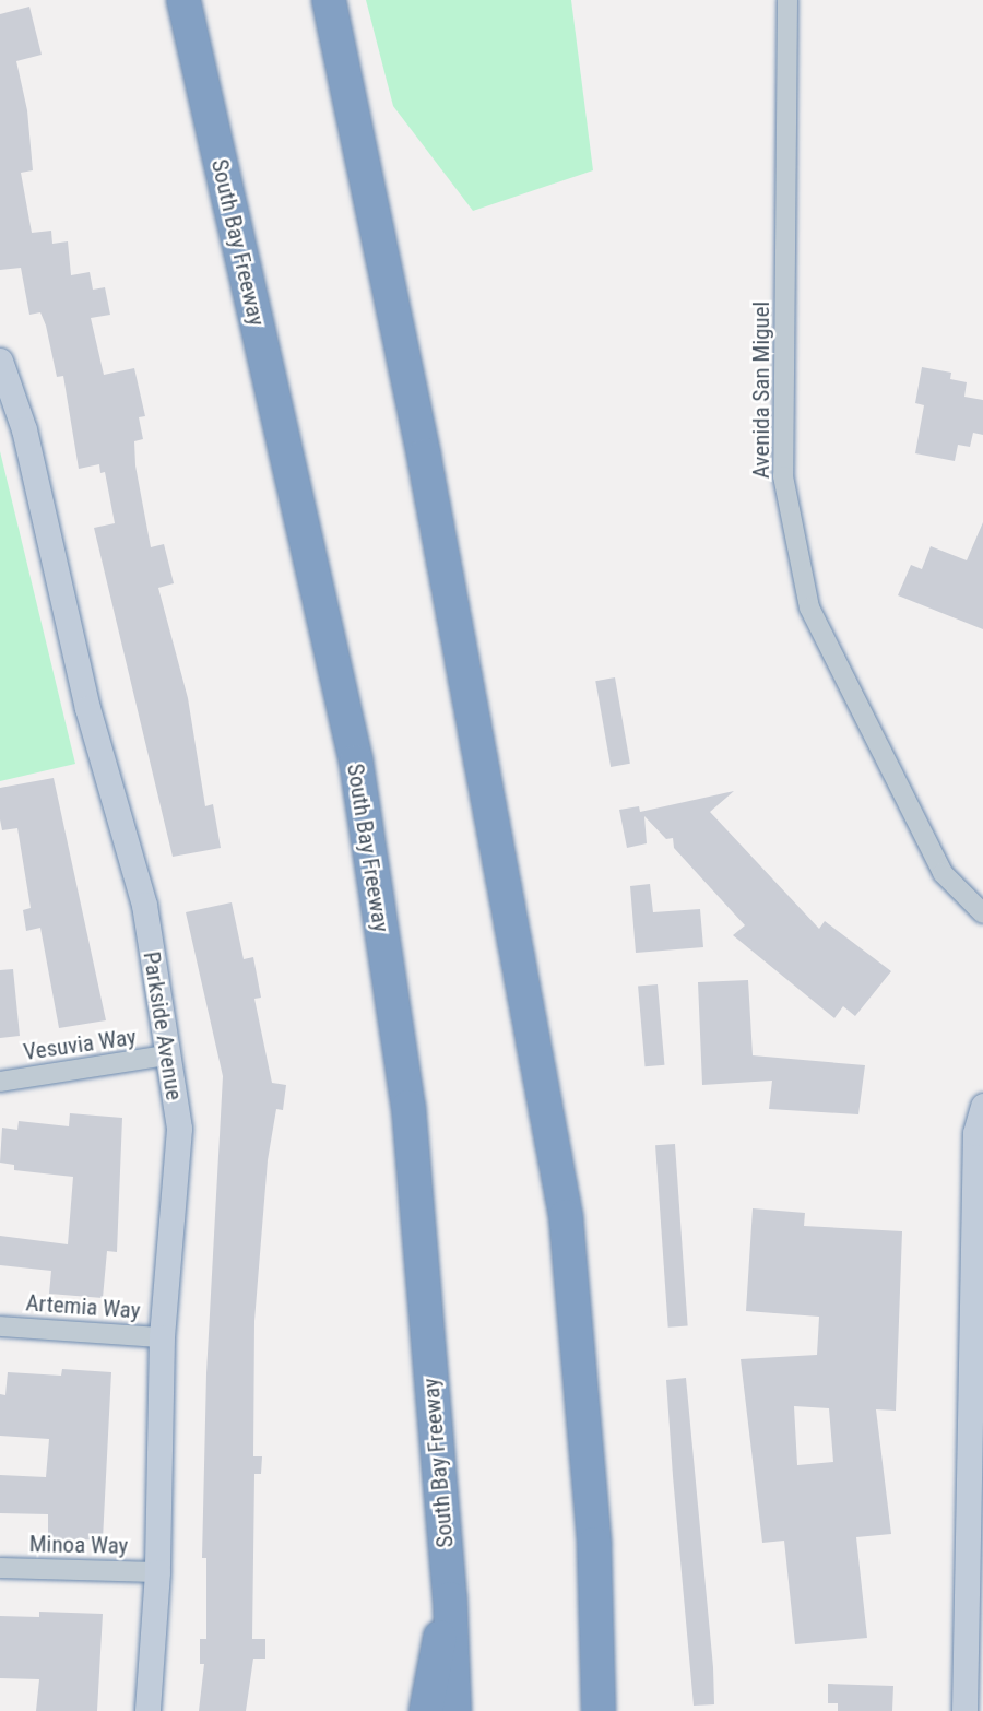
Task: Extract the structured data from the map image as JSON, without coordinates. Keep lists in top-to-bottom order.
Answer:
{
  "streets": {
    "highway": ["South Bay Freeway"],
    "main road": ["Parkside Avenue"],
    "street": [
      "Avenida San Miguel",
      "Vesuvia Way",
      "Artemia Way",
      "Minoa Way"
    ]
  },
  "crossings": [
    ["Parkside Avenue", "Vesuvia Way"],
    ["Parkside Avenue", "Artemia Way"],
    ["Parkside Avenue", "Minoa Way"]
  ]
}
